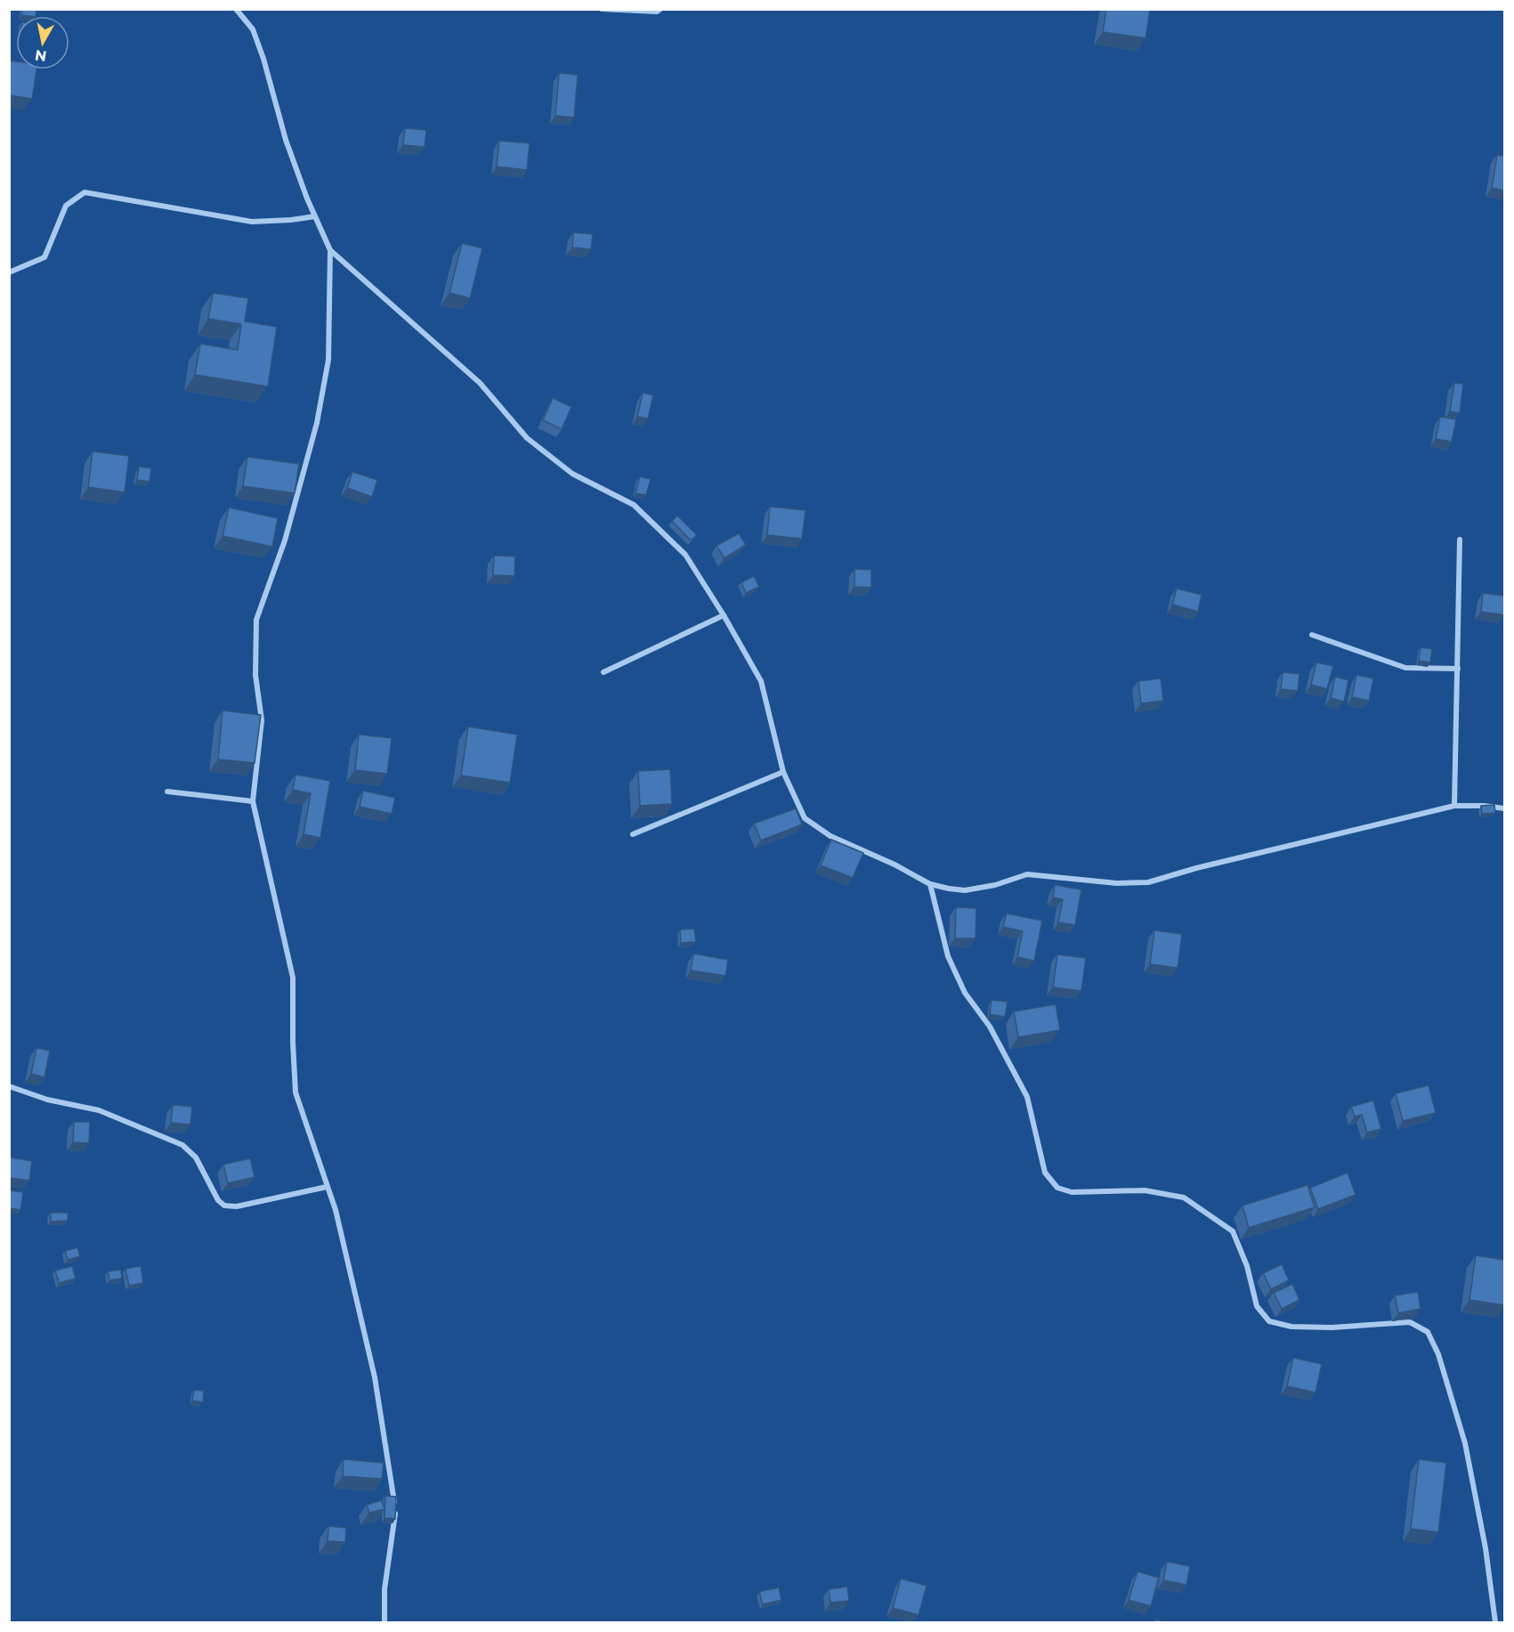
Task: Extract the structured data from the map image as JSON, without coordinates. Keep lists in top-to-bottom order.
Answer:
{
  "north": "bottom"
}
